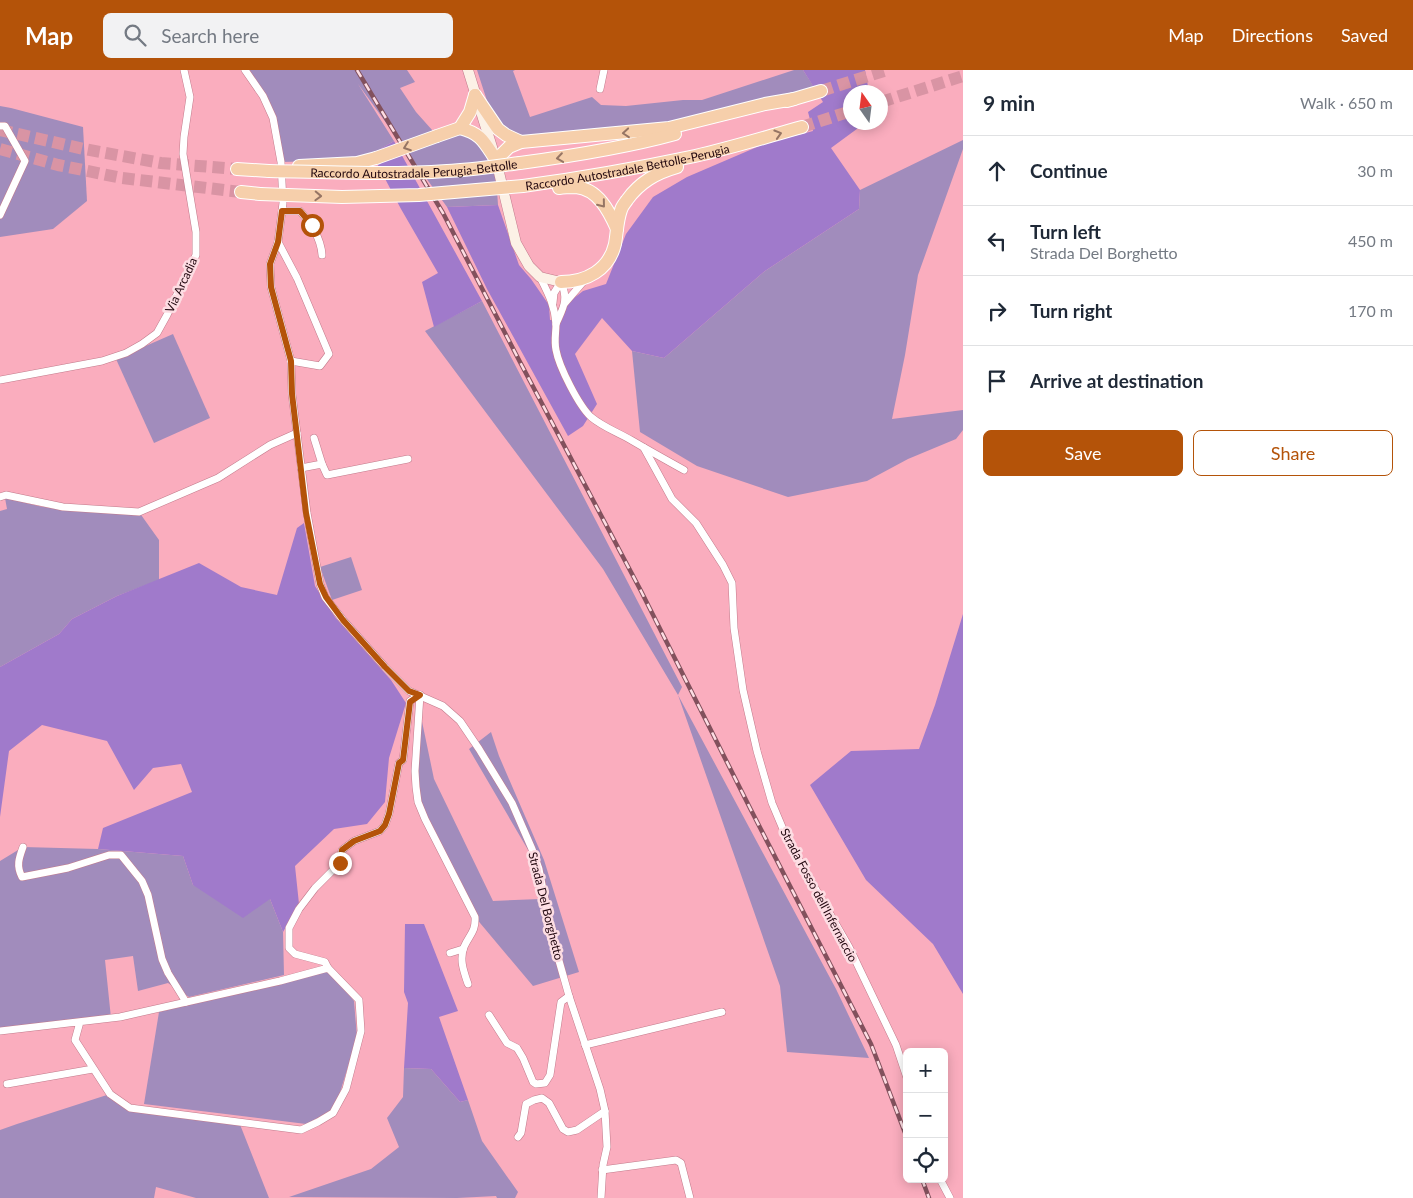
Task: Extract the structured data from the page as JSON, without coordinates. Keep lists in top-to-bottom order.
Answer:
{
  "streets": {
    "highway": ["Raccordo Autostradale Bettolle-Perugia", "Raccordo Autostradale Perugia-Bettolle"],
    "street": ["Via Arcadia", "Strada Fosso dell'Infernaccio", "Strada Del Borghetto"]
  },
  "north": "top",
  "page": {
    "header": "Map",
    "search": "Search here",
    "nav": ["Map", "Directions", "Saved"],
    "heading": ["9 min", "Walk · 650 m"],
    "list": [
      ["Continue", "30 m"],
      ["Turn left", "Strada Del Borghetto", "450 m"],
      ["Turn right", "170 m"],
      "Arrive at destination"
    ],
    "buttons": ["Save", "Share"],
    "map_buttons": ["+", "−"]
  }
}
